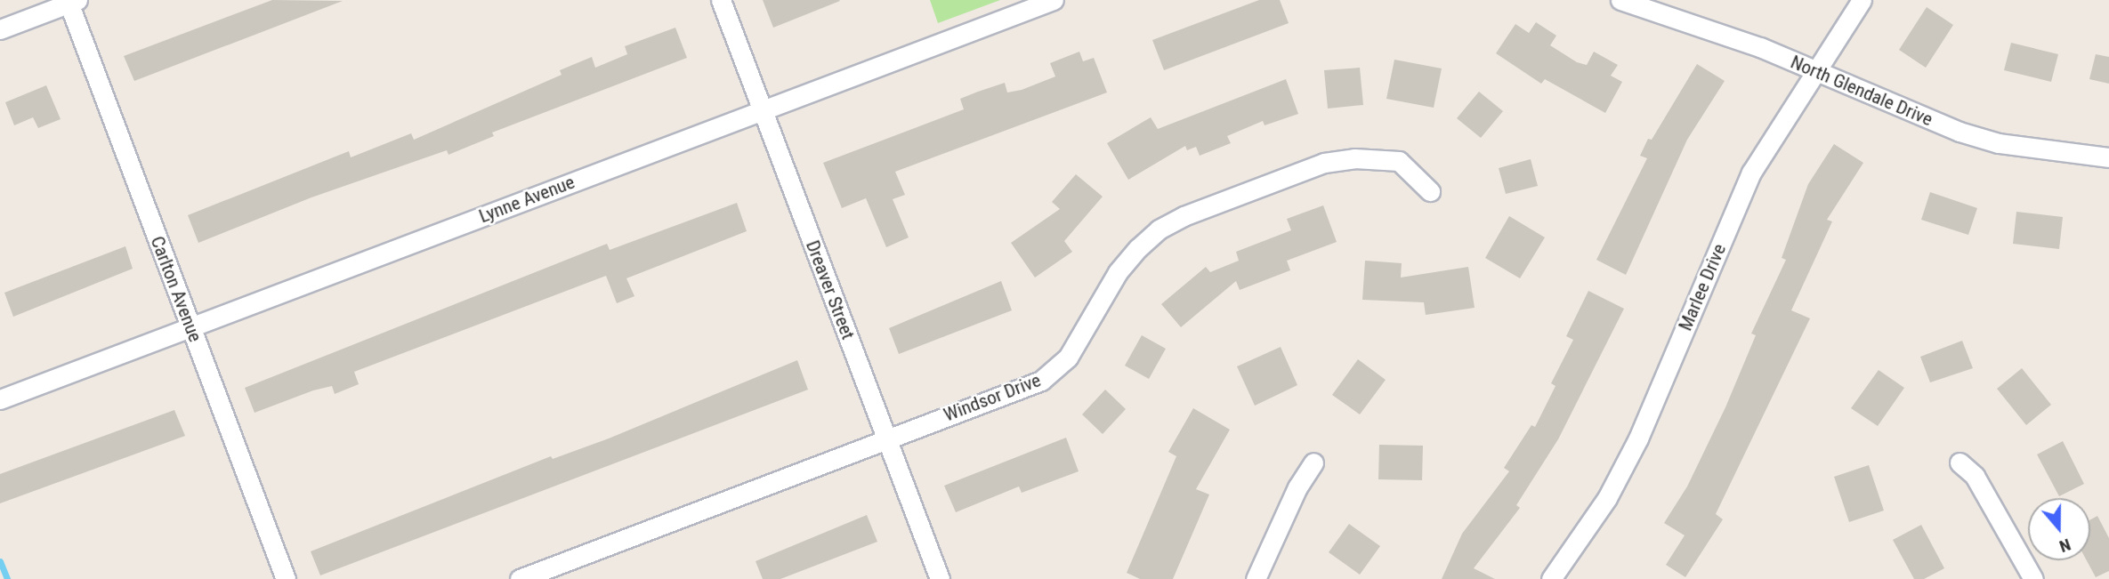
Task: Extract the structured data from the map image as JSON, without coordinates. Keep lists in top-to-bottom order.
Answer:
{
  "streets": {
    "street": [
      "North Glendale Drive",
      "Lynne Avenue",
      "Marlee Drive",
      "Carlton Avenue",
      "Dreaver Street",
      "Windsor Drive"
    ]
  },
  "crossings": [
    ["North Glendale Drive", "Marlee Drive"],
    ["Lynne Avenue", "Carlton Avenue"],
    ["Lynne Avenue", "Dreaver Street"],
    ["Dreaver Street", "Windsor Drive"]
  ],
  "north": "bottom"
}
